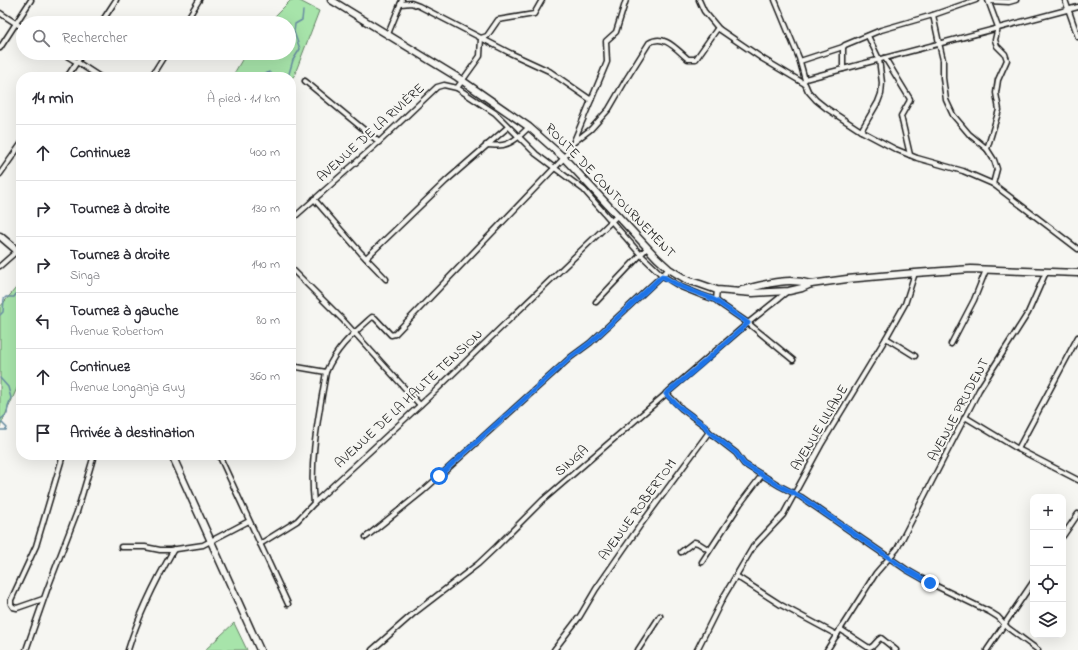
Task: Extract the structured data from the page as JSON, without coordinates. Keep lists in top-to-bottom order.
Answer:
{
  "streets": {
    "street": [
      "AVENUE DE LA RIVIÈRE",
      "ROUTE DE CONTOURNEMENT",
      "AVENUE DE LA HAUTE TENSION",
      "AVENUE PRUDENT",
      "AVENUE LILIANE",
      "SINGA",
      "AVENUE ROBERTOM"
    ]
  },
  "crossings": [
    ["ROUTE DE CONTOURNEMENT", "AVENUE DE LA HAUTE TENSION"],
    ["ROUTE DE CONTOURNEMENT", "AVENUE PRUDENT"],
    ["ROUTE DE CONTOURNEMENT", "AVENUE LILIANE"],
    ["ROUTE DE CONTOURNEMENT", "SINGA"]
  ],
  "page": {
    "search": "Rechercher",
    "heading": ["14 min", "À pied · 1.1 km"],
    "list": [
      ["Continuez", "400 m"],
      ["Tournez à droite", "130 m"],
      ["Tournez à droite", "Singa", "140 m"],
      ["Tournez à gauche", "Avenue Robertom", "80 m"],
      ["Continuez", "Avenue Longanja Guy", "360 m"],
      "Arrivée à destination"
    ],
    "map_buttons": ["+", "−"]
  }
}
